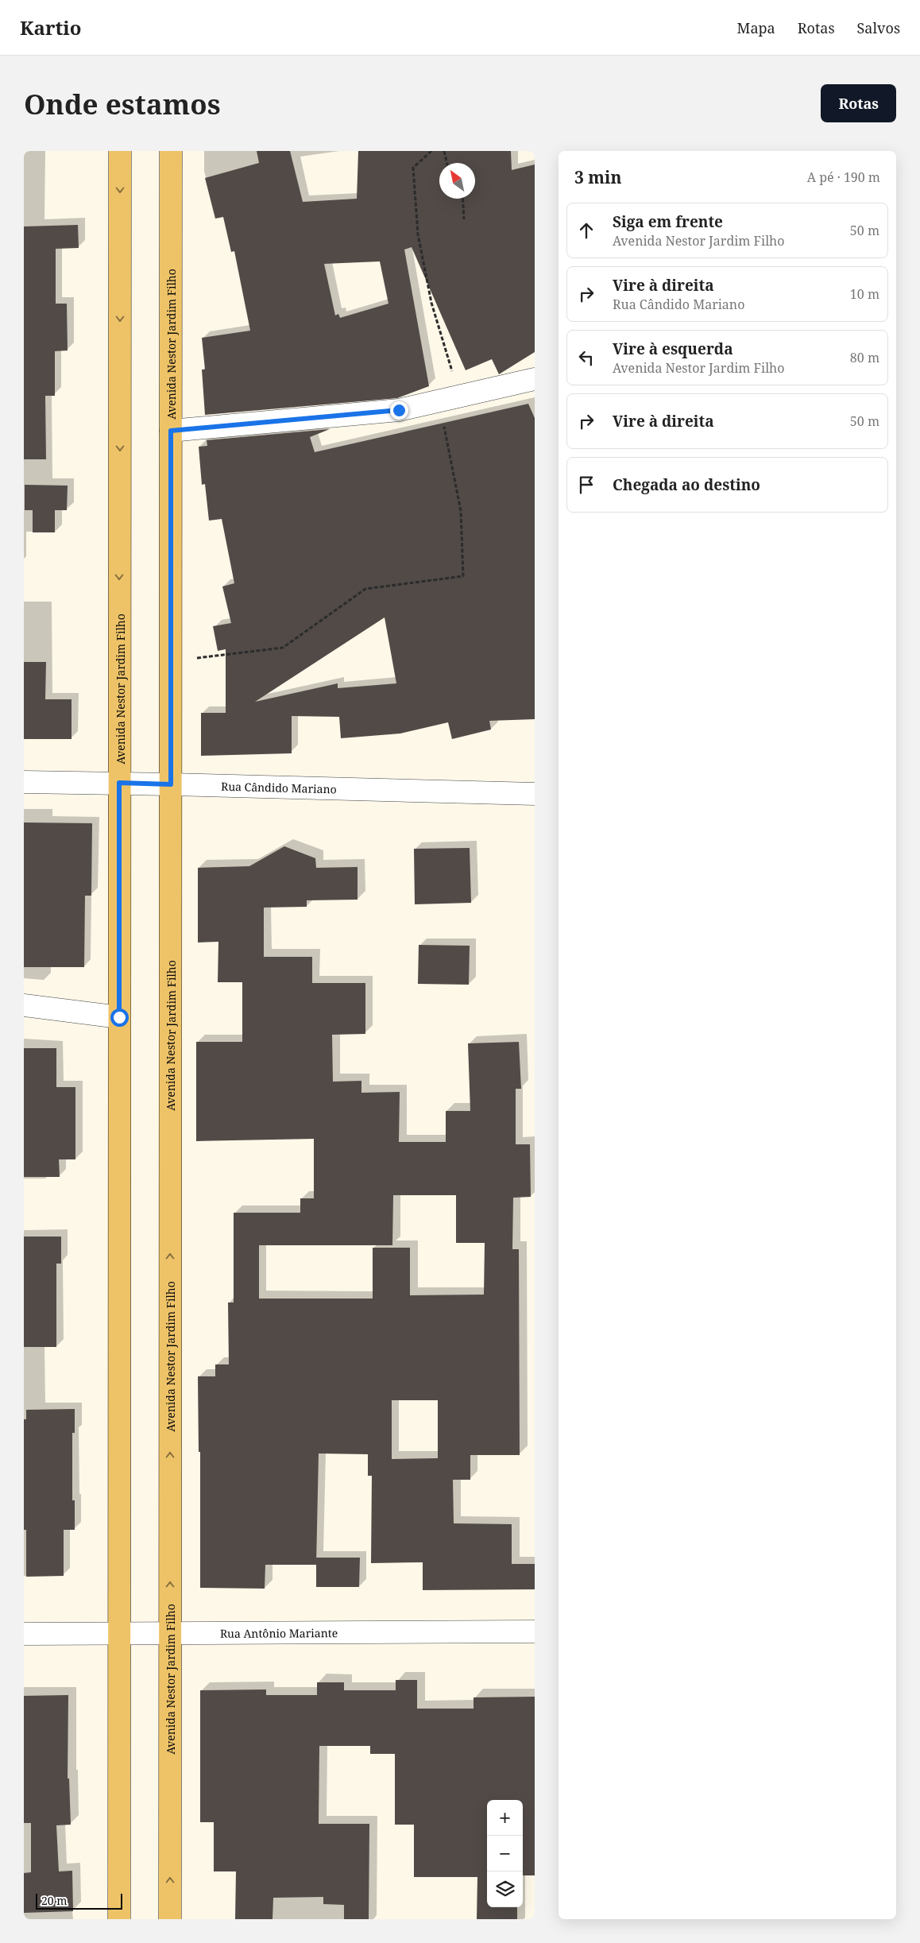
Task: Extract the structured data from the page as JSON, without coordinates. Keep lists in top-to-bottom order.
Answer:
{
  "streets": {
    "main road": ["Avenida Nestor Jardim Filho"],
    "street": ["Rua Cândido Mariano", "Rua Antônio Mariante"]
  },
  "crossings": [
    ["Avenida Nestor Jardim Filho", "Rua Cândido Mariano"],
    ["Avenida Nestor Jardim Filho", "Rua Antônio Mariante"]
  ],
  "scale_bar": "20 m",
  "north": "top left",
  "page": {
    "header": "Kartio",
    "nav": ["Mapa", "Rotas", "Salvos"],
    "buttons": "Rotas",
    "title": "Onde estamos",
    "heading": ["3 min", "A pé · 190 m"],
    "list": [
      ["Siga em frente", "Avenida Nestor Jardim Filho", "50 m"],
      ["Vire à direita", "Rua Cândido Mariano", "10 m"],
      ["Vire à esquerda", "Avenida Nestor Jardim Filho", "80 m"],
      ["Vire à direita", "50 m"],
      "Chegada ao destino"
    ],
    "map_buttons": ["+", "−"],
    "scale": "20 m"
  }
}
